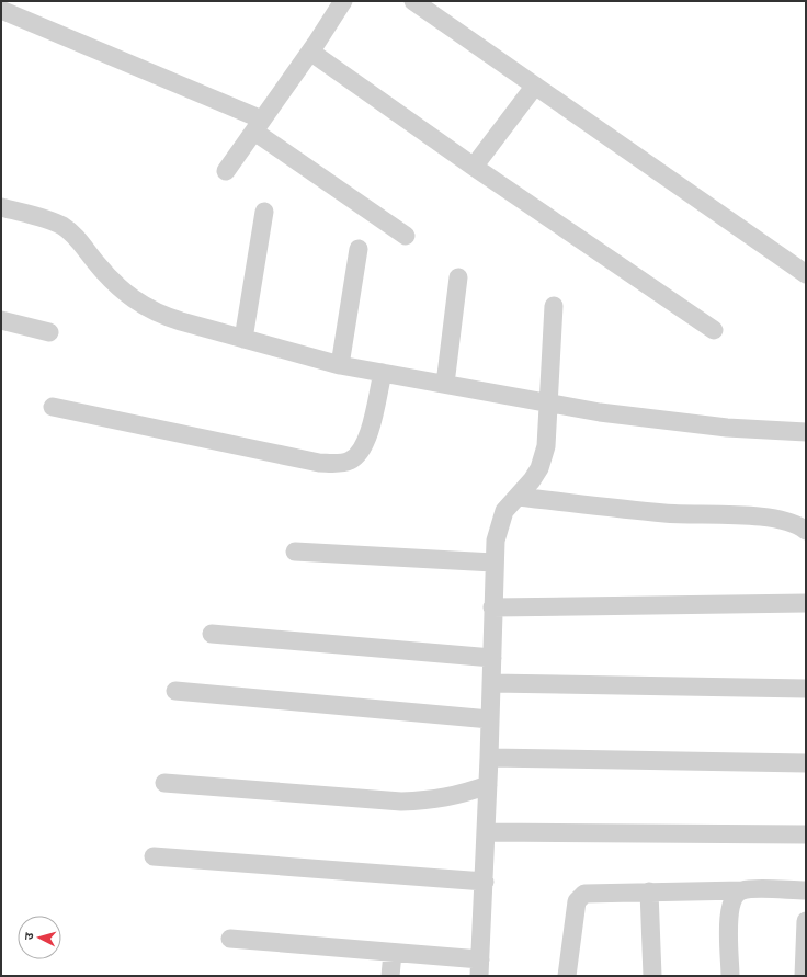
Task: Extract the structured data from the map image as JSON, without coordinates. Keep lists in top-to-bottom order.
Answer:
{
  "north": "left"
}
